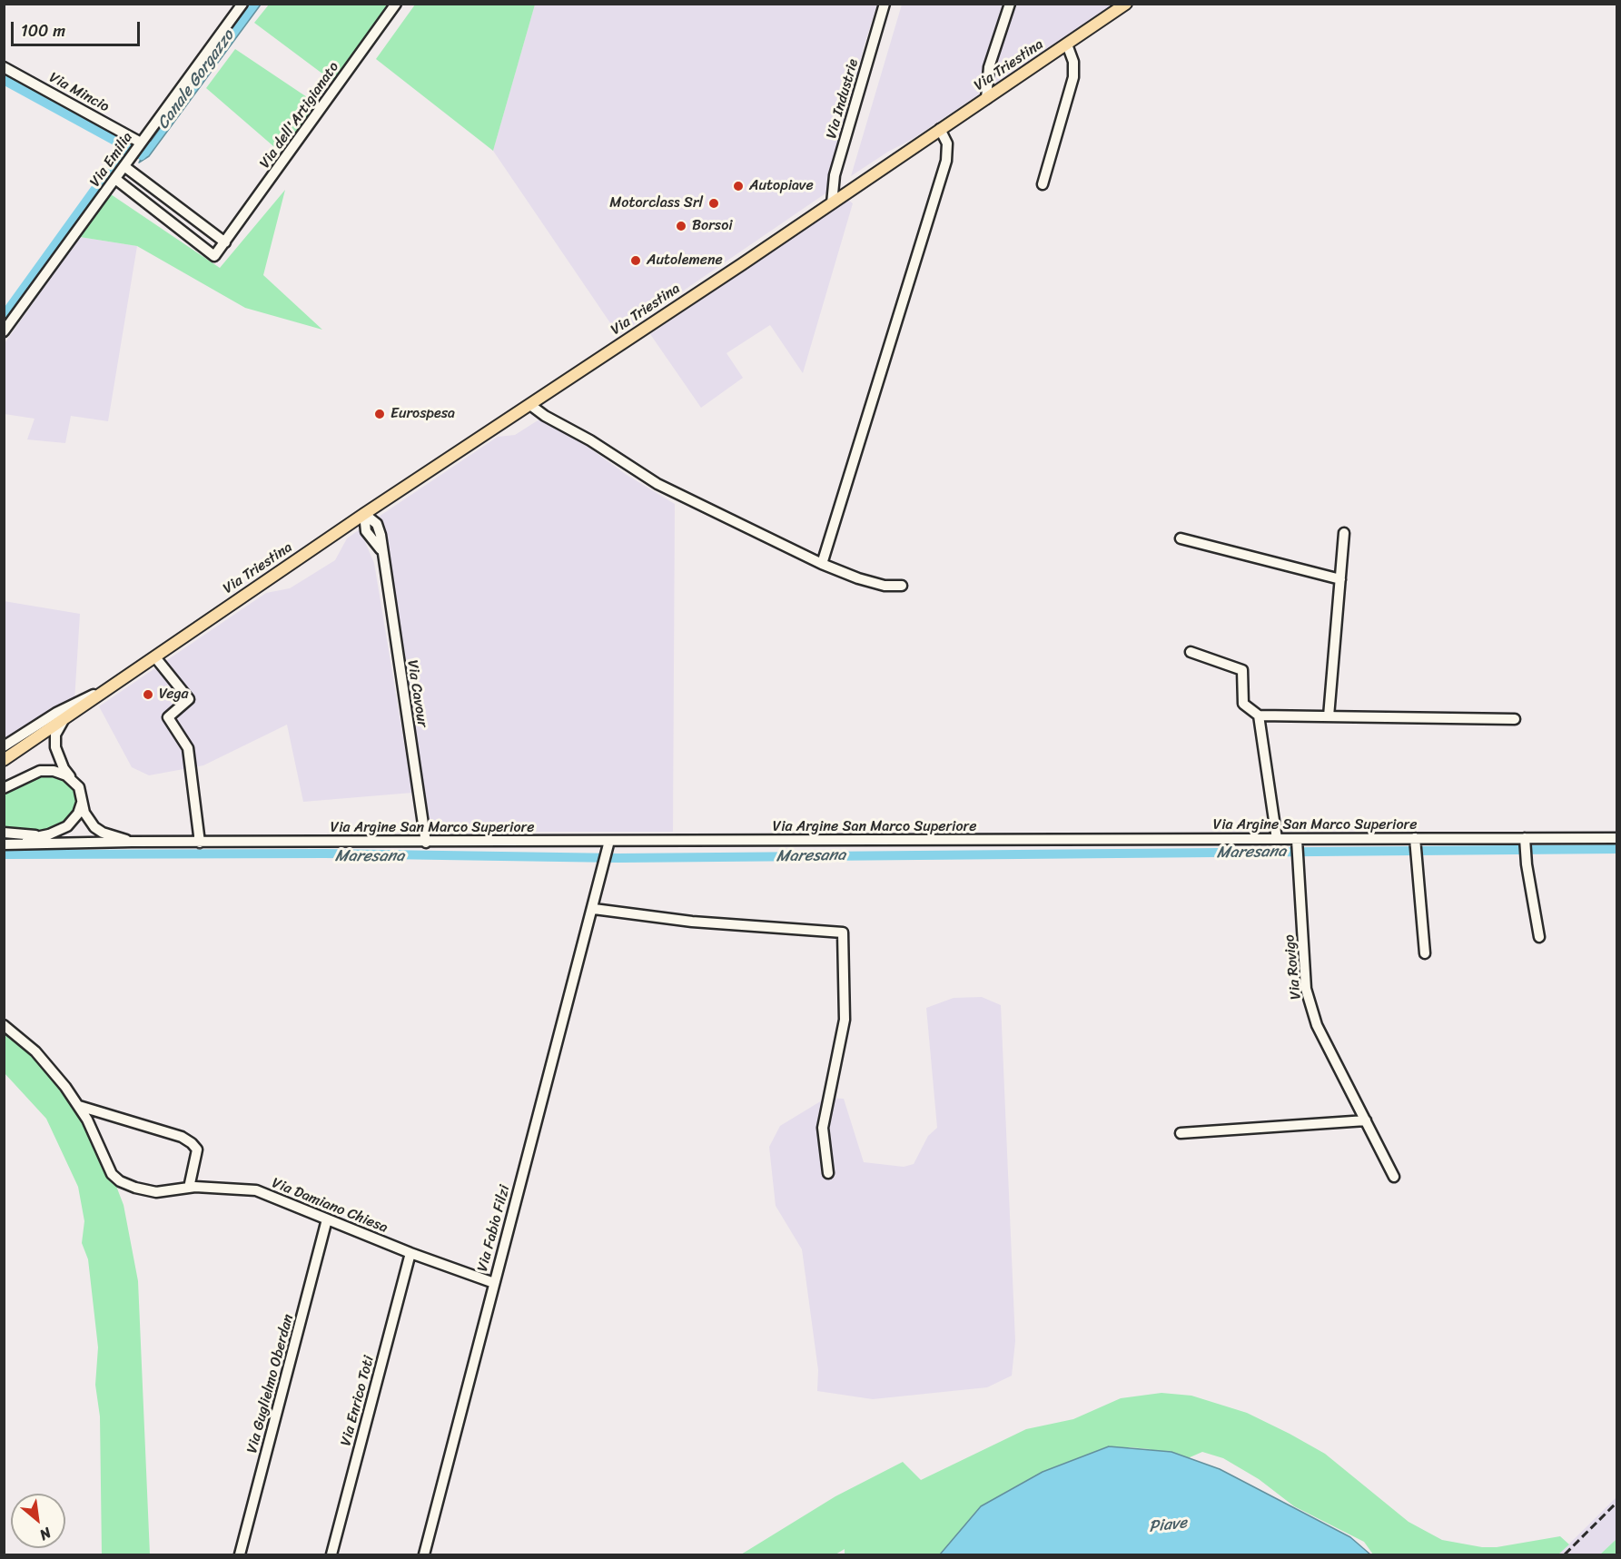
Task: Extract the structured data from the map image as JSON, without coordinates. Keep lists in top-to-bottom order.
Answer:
{
  "streets": {
    "main road": ["Via Triestina"],
    "street": [
      "Via Mincio",
      "Via Industrie",
      "Via dell'Artigianato",
      "Via Emilia",
      "Via Cavour",
      "Via Argine San Marco Superiore",
      "Via Rovigo",
      "Via Damiano Chiesa",
      "Via Fabio Filzi",
      "Via Guglielmo Oberdan",
      "Via Enrico Toti"
    ]
  },
  "crossings": [
    ["Via Triestina", "Via Industrie"],
    ["Via Triestina", "Via Cavour"],
    ["Via Mincio", "Via Emilia"],
    ["Via Cavour", "Via Argine San Marco Superiore"],
    ["Via Argine San Marco Superiore", "Via Rovigo"],
    ["Via Argine San Marco Superiore", "Via Fabio Filzi"],
    ["Via Damiano Chiesa", "Via Fabio Filzi"],
    ["Via Damiano Chiesa", "Via Guglielmo Oberdan"],
    ["Via Damiano Chiesa", "Via Enrico Toti"]
  ],
  "water": ["Canale Gorgazzo", "Maresana", "Piave"],
  "places": [
    "Autopiave",
    "Motorclass Srl",
    "Borsoi",
    "Autolemene",
    "Eurospesa",
    "Vega"
  ],
  "scale_bar": "100 m",
  "north": "bottom right"
}
